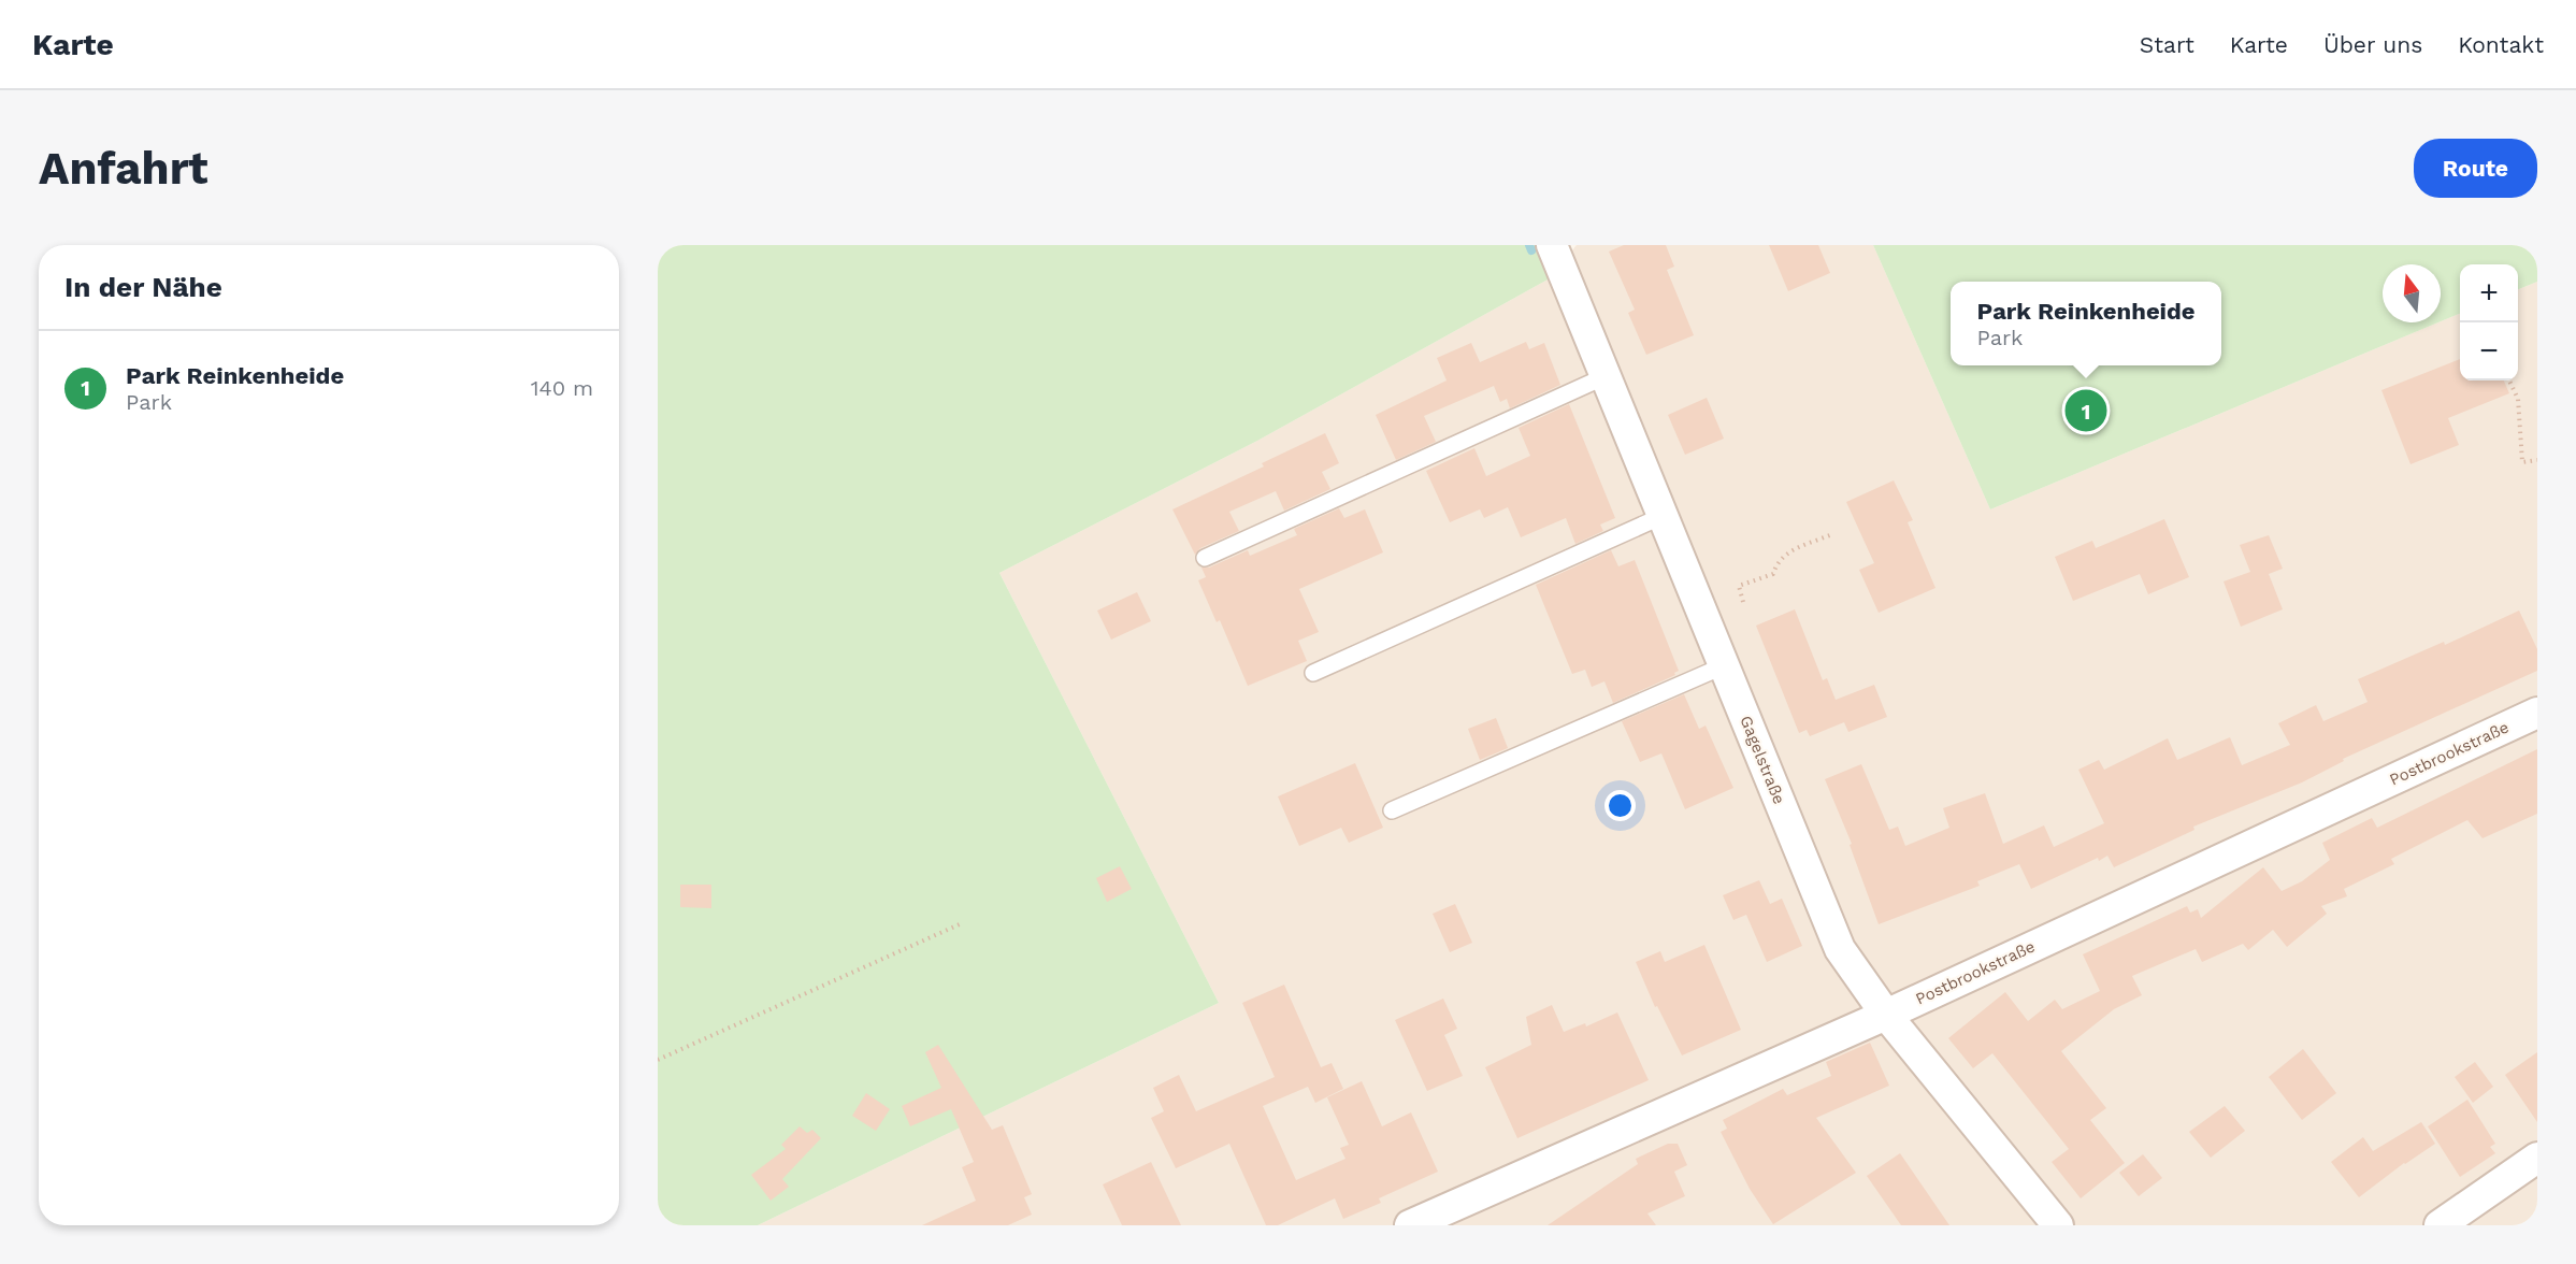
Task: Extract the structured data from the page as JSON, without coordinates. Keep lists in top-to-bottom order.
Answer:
{
  "streets": {
    "street": ["Postbrookstraße", "Gagelstraße"]
  },
  "crossings": [
    ["Postbrookstraße", "Gagelstraße"]
  ],
  "north": "top",
  "page": {
    "header": "Karte",
    "nav": [
      "Start",
      "Karte",
      "Über uns",
      "Kontakt"
    ],
    "buttons": "Route",
    "title": "Anfahrt",
    "heading": "In der Nähe",
    "map_buttons": ["+", "−"],
    "popup": ["Park Reinkenheide", "Park"],
    "list": [
      {
        "mark": "1",
        "name": "Park Reinkenheide",
        "note": "Park",
        "value": "140 m"
      }
    ],
    "pins": "1"
  }
}
